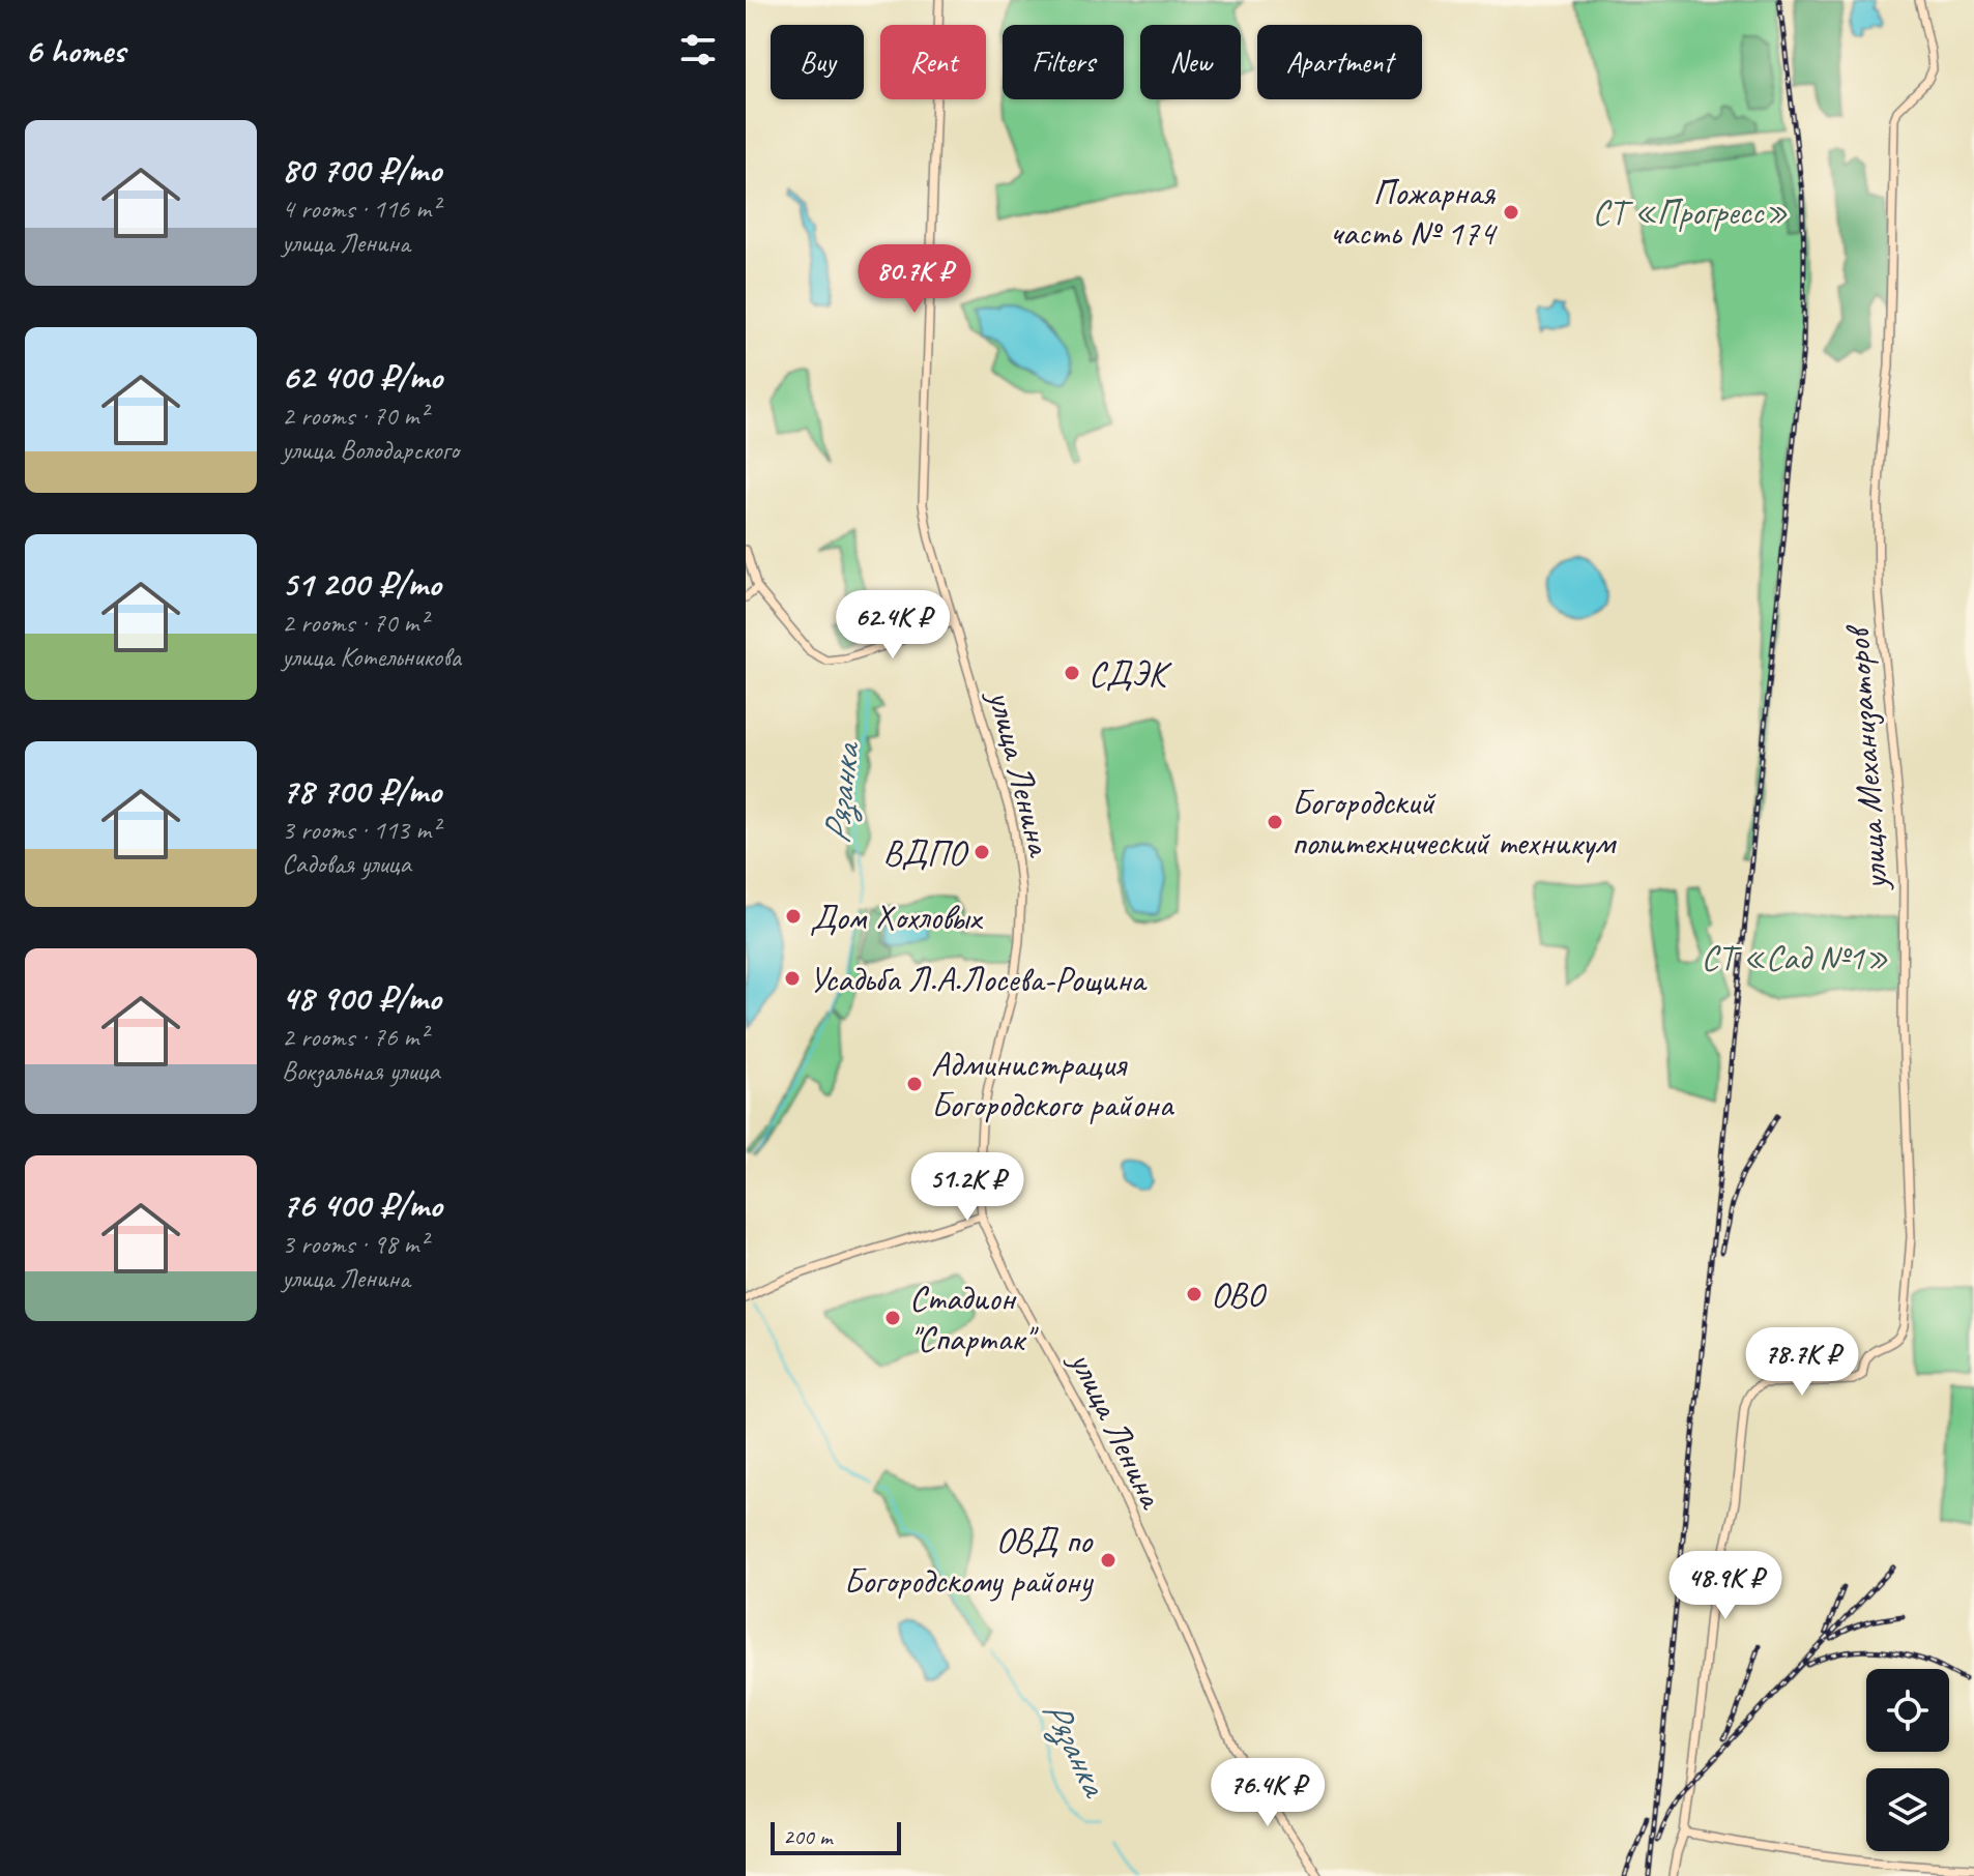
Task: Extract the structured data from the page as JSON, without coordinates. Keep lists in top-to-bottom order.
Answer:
{
  "streets": {
    "street": ["улица Механизаторов", "улица Ленина"]
  },
  "water": ["Рязанка"],
  "parks": ["СТ «Прогресс»", "СТ «Сад №1»"],
  "places": [
    "Пожарная часть № 174",
    "СДЭК",
    "Богородский политехнический техникум",
    "ВДПО",
    "Дом Хохловых",
    "Усадьба Л.А.Лосева-Рощина",
    "Администрация Богородского района",
    "ОВО",
    "Стадион \"Спартак\"",
    "ОВД по Богородскому району"
  ],
  "scale_bar": "200 m",
  "page": {
    "heading": "6 homes",
    "chip": [
      "Buy",
      "Rent",
      "Filters",
      "New",
      "Apartment"
    ],
    "list": [
      {
        "name": "80 700 ₽/mo",
        "note": "4 rooms · 116 m² · улица Ленина"
      },
      {
        "name": "62 400 ₽/mo",
        "note": "2 rooms · 70 m² · улица Володарского"
      },
      {
        "name": "51 200 ₽/mo",
        "note": "2 rooms · 70 m² · улица Котельникова"
      },
      {
        "name": "78 700 ₽/mo",
        "note": "3 rooms · 113 m² · Садовая улица"
      },
      {
        "name": "48 900 ₽/mo",
        "note": "2 rooms · 76 m² · Вокзальная улица"
      },
      {
        "name": "76 400 ₽/mo",
        "note": "3 rooms · 98 m² · улица Ленина"
      }
    ],
    "price": [
      "80.7K ₽",
      "62.4K ₽",
      "51.2K ₽",
      "78.7K ₽",
      "48.9K ₽",
      "76.4K ₽"
    ],
    "scale": "200 m"
  }
}
